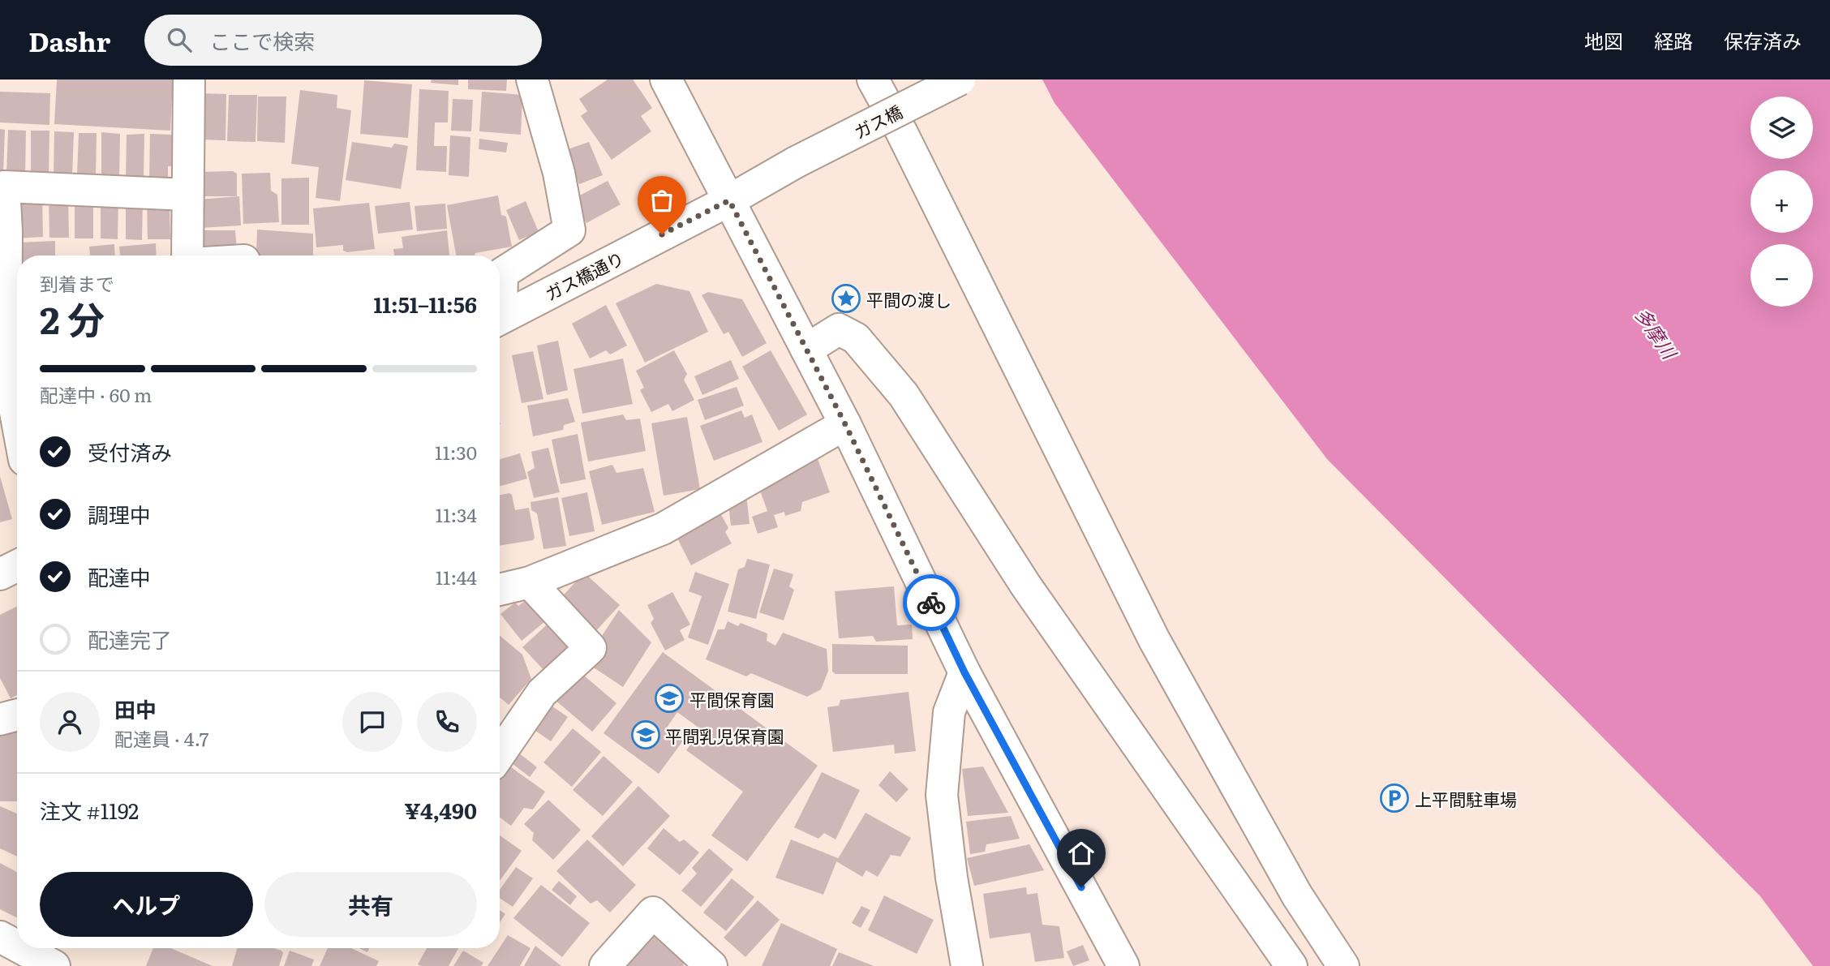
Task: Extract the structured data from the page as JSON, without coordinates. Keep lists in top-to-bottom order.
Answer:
{
  "streets": {
    "main road": ["ガス橋", "ガス橋通り"]
  },
  "crossings": [
    ["ガス橋", "ガス橋通り"]
  ],
  "water": ["多摩川"],
  "places": {
    "place": ["平間の渡し"],
    "school or university": ["平間保育園", "平間乳児保育園"],
    "parking": ["上平間駐車場"]
  },
  "page": {
    "header": "Dashr",
    "search": "ここで検索",
    "nav": ["地図", "経路", "保存済み"],
    "map_buttons": ["+", "−"],
    "heading": ["2 分", "到着まで", "11:51–11:56"],
    "panel": [
      "田中",
      "配達員 · 4.7",
      "注文 #1192",
      "¥4,490"
    ],
    "bar": "配達中 · 60 m",
    "list": [
      ["受付済み", "11:30"],
      ["調理中", "11:34"],
      ["配達中", "11:44"],
      "配達完了"
    ],
    "buttons": ["ヘルプ", "共有"]
  }
}
